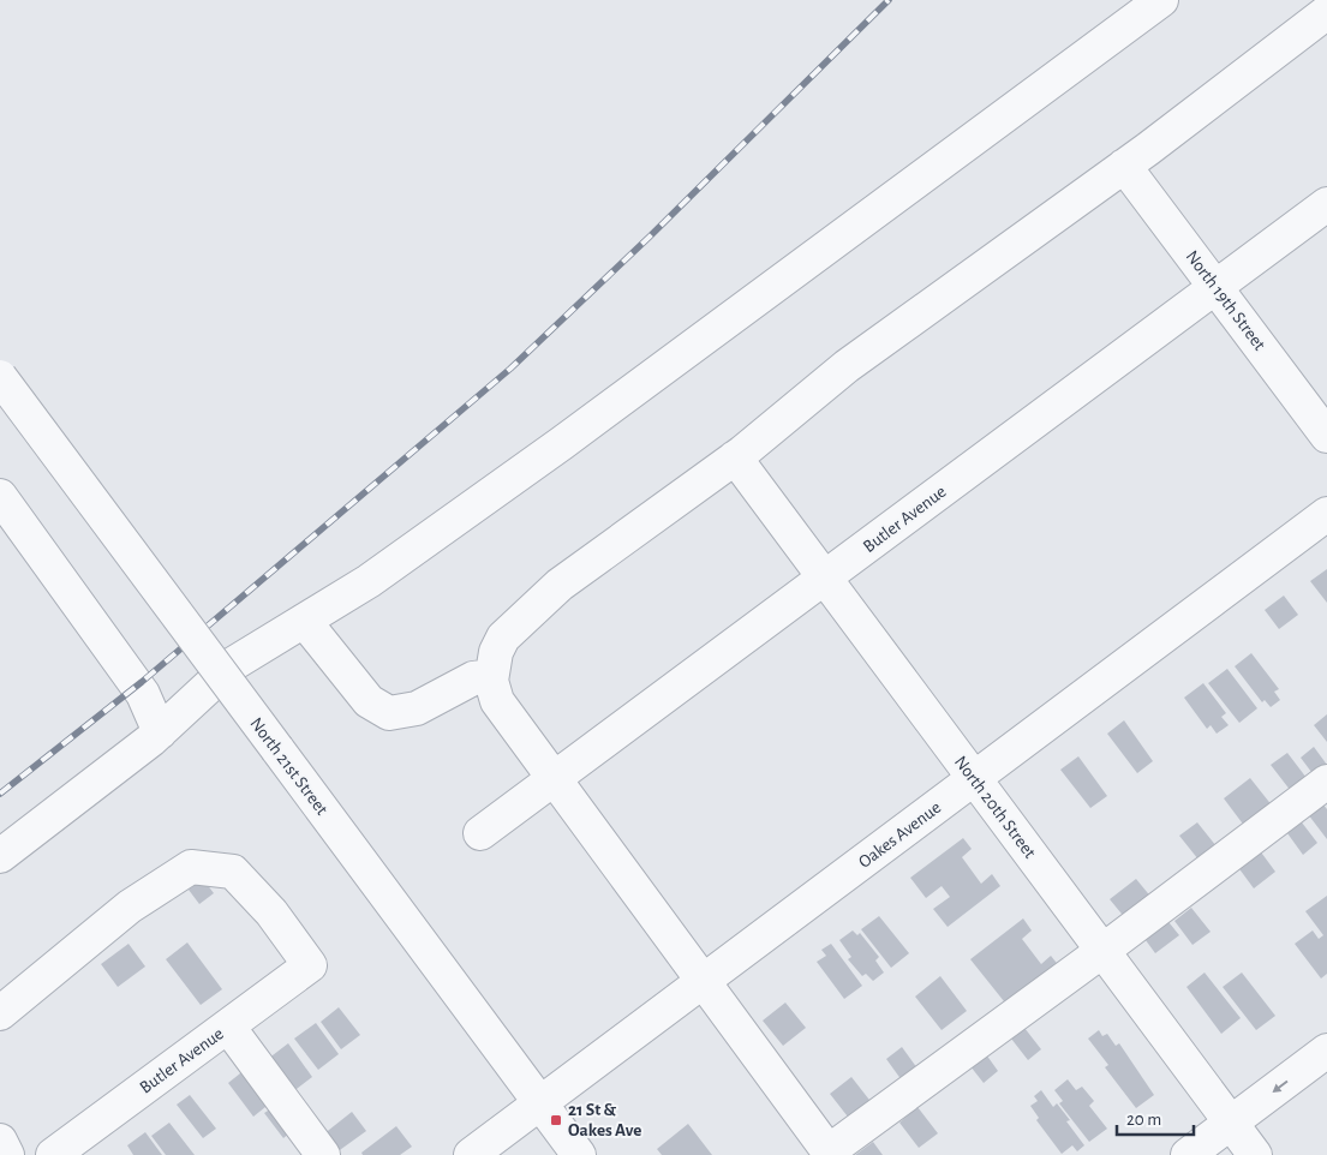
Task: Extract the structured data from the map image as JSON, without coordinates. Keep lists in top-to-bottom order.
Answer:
{
  "streets": {
    "street": [
      "North 19th Street",
      "Butler Avenue",
      "North 21st Street",
      "North 20th Street",
      "Oakes Avenue"
    ]
  },
  "crossings": [
    ["North 19th Street", "Butler Avenue"],
    ["Butler Avenue", "North 20th Street"],
    ["North 21st Street", "Oakes Avenue"],
    ["North 20th Street", "Oakes Avenue"]
  ],
  "places": {
    "transit": ["21 St & Oakes Ave"]
  },
  "scale_bar": "20 m"
}
